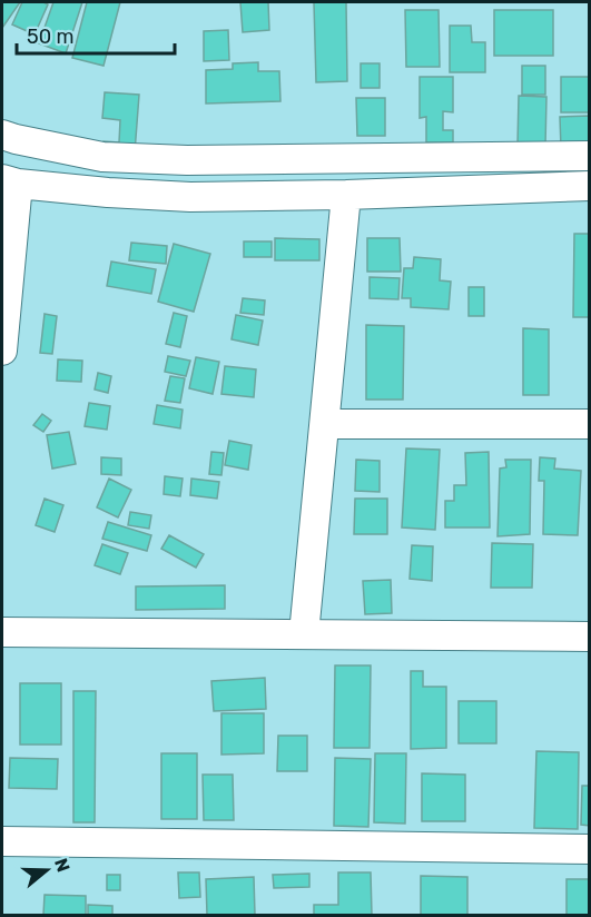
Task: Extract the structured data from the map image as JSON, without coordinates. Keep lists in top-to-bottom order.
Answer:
{
  "scale_bar": "50 m",
  "north": "right"
}
